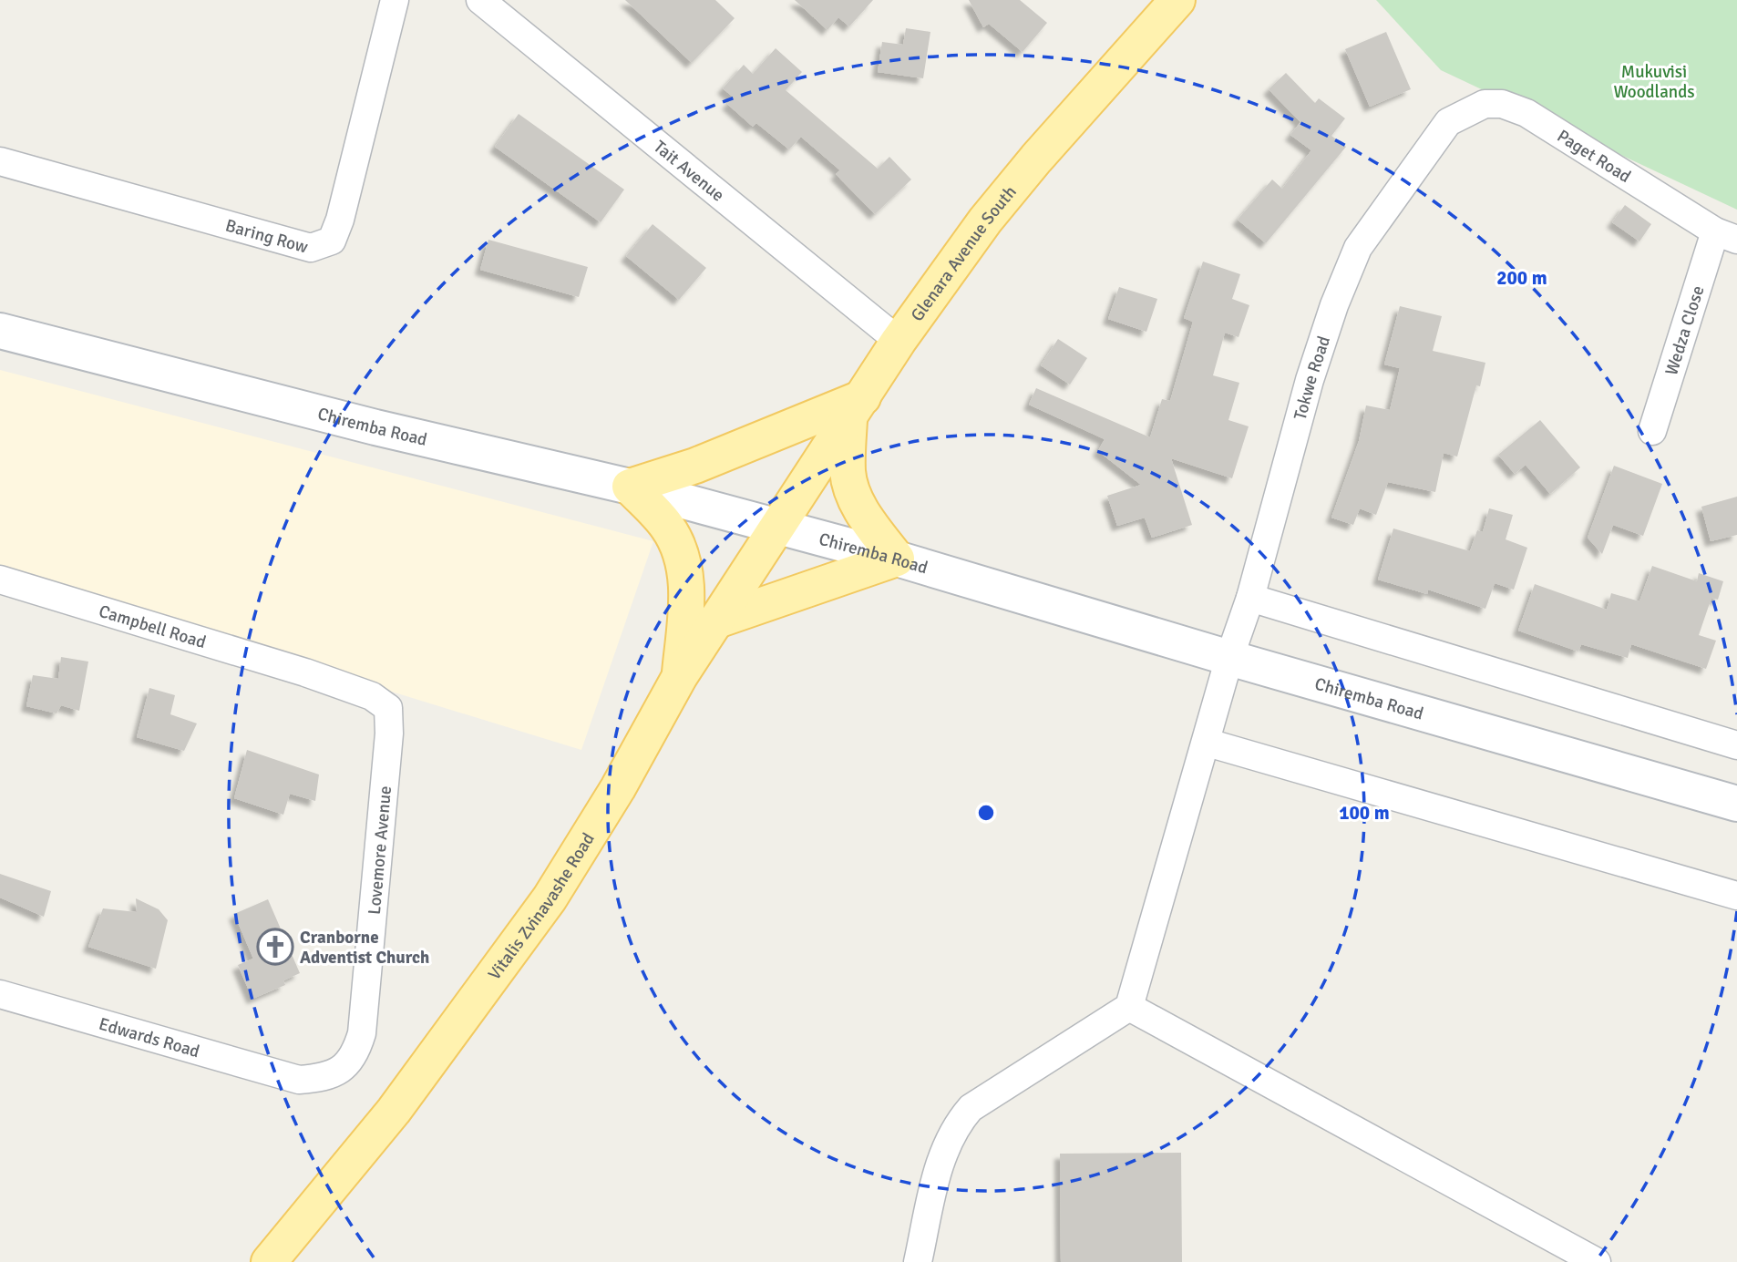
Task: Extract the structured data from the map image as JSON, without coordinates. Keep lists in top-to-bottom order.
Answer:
{
  "streets": {
    "main road": ["Glenara Avenue South", "Chiremba Road", "Vitalis Zvinavashe Road"],
    "street": [
      "Paget Road",
      "Tait Avenue",
      "Baring Row",
      "Wedza Close",
      "Tokwe Road",
      "Campbell Road",
      "Lovemore Avenue",
      "Edwards Road"
    ]
  },
  "crossings": [
    ["Paget Road", "Wedza Close"],
    ["Paget Road", "Tokwe Road"],
    ["Tait Avenue", "Glenara Avenue South"],
    ["Glenara Avenue South", "Chiremba Road"],
    ["Glenara Avenue South", "Vitalis Zvinavashe Road"],
    ["Tokwe Road", "Chiremba Road"],
    ["Chiremba Road", "Vitalis Zvinavashe Road"],
    ["Campbell Road", "Lovemore Avenue"],
    ["Lovemore Avenue", "Edwards Road"]
  ],
  "parks": ["Mukuvisi Woodlands"],
  "places": {
    "church": ["Cranborne Adventist Church"]
  },
  "rings": ["200 m", "100 m"]
}
